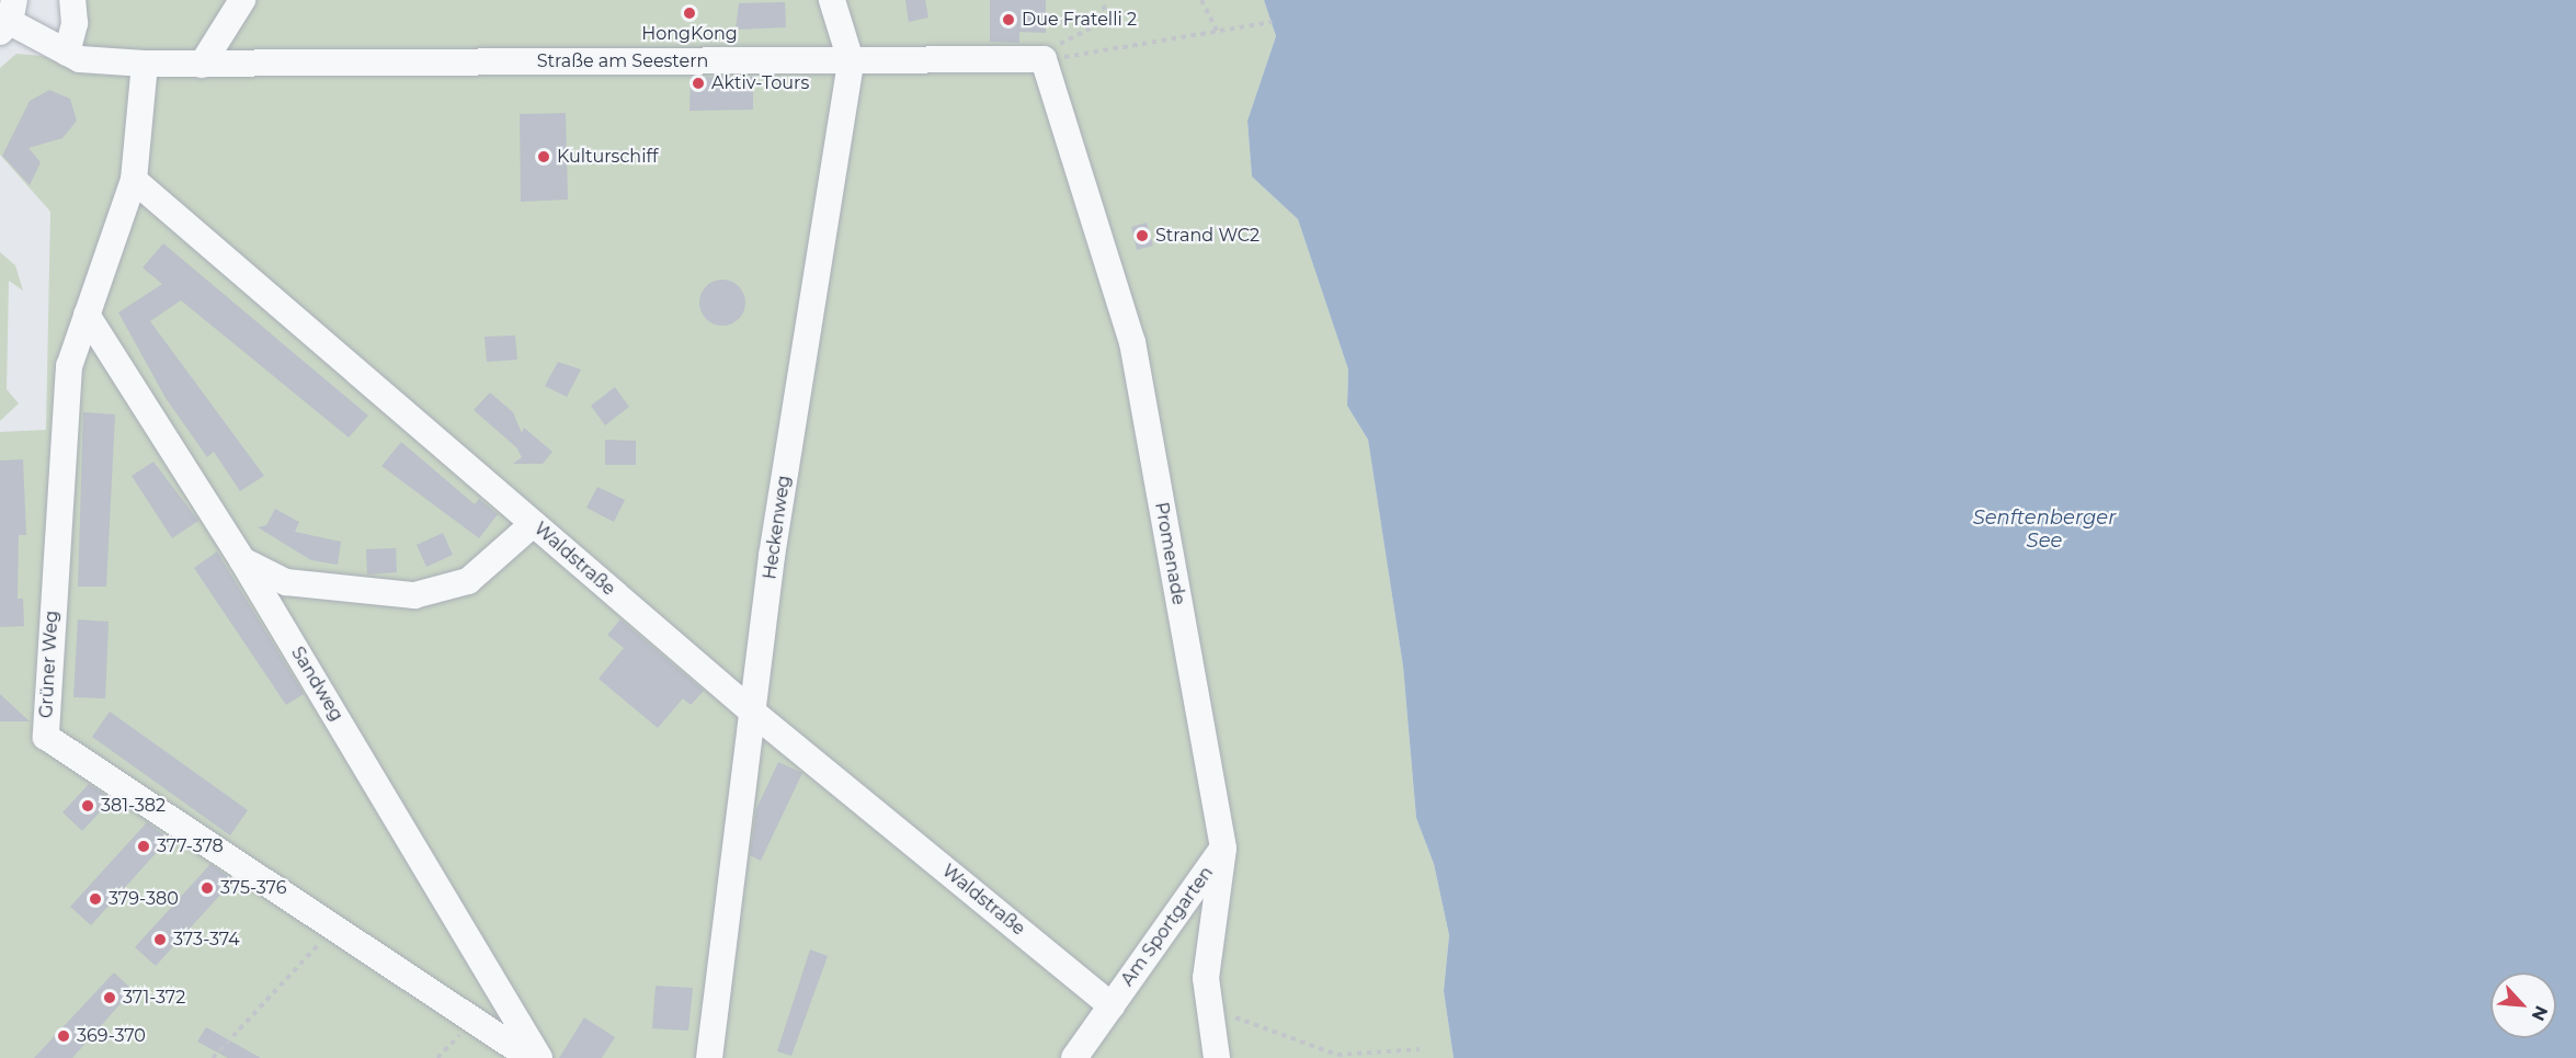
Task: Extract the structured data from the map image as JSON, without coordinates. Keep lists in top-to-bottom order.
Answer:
{
  "streets": {
    "street": [
      "Straße am Seestern",
      "Heckenweg",
      "Promenade",
      "Waldstraße",
      "Grüner Weg",
      "Sandweg",
      "Am Sportgarten"
    ]
  },
  "crossings": [
    ["Straße am Seestern", "Heckenweg"],
    ["Straße am Seestern", "Promenade"],
    ["Heckenweg", "Waldstraße"],
    ["Promenade", "Am Sportgarten"],
    ["Waldstraße", "Grüner Weg"],
    ["Waldstraße", "Am Sportgarten"],
    ["Grüner Weg", "Sandweg"]
  ],
  "water": ["Senftenberger See"],
  "places": [
    "HongKong",
    "Due Fratelli 2",
    "Aktiv-Tours",
    "Kulturschiff",
    "Strand WC2",
    "381-382",
    "377-378",
    "375-376",
    "379-380",
    "373-374",
    "371-372",
    "369-370"
  ],
  "north": "bottom right"
}
